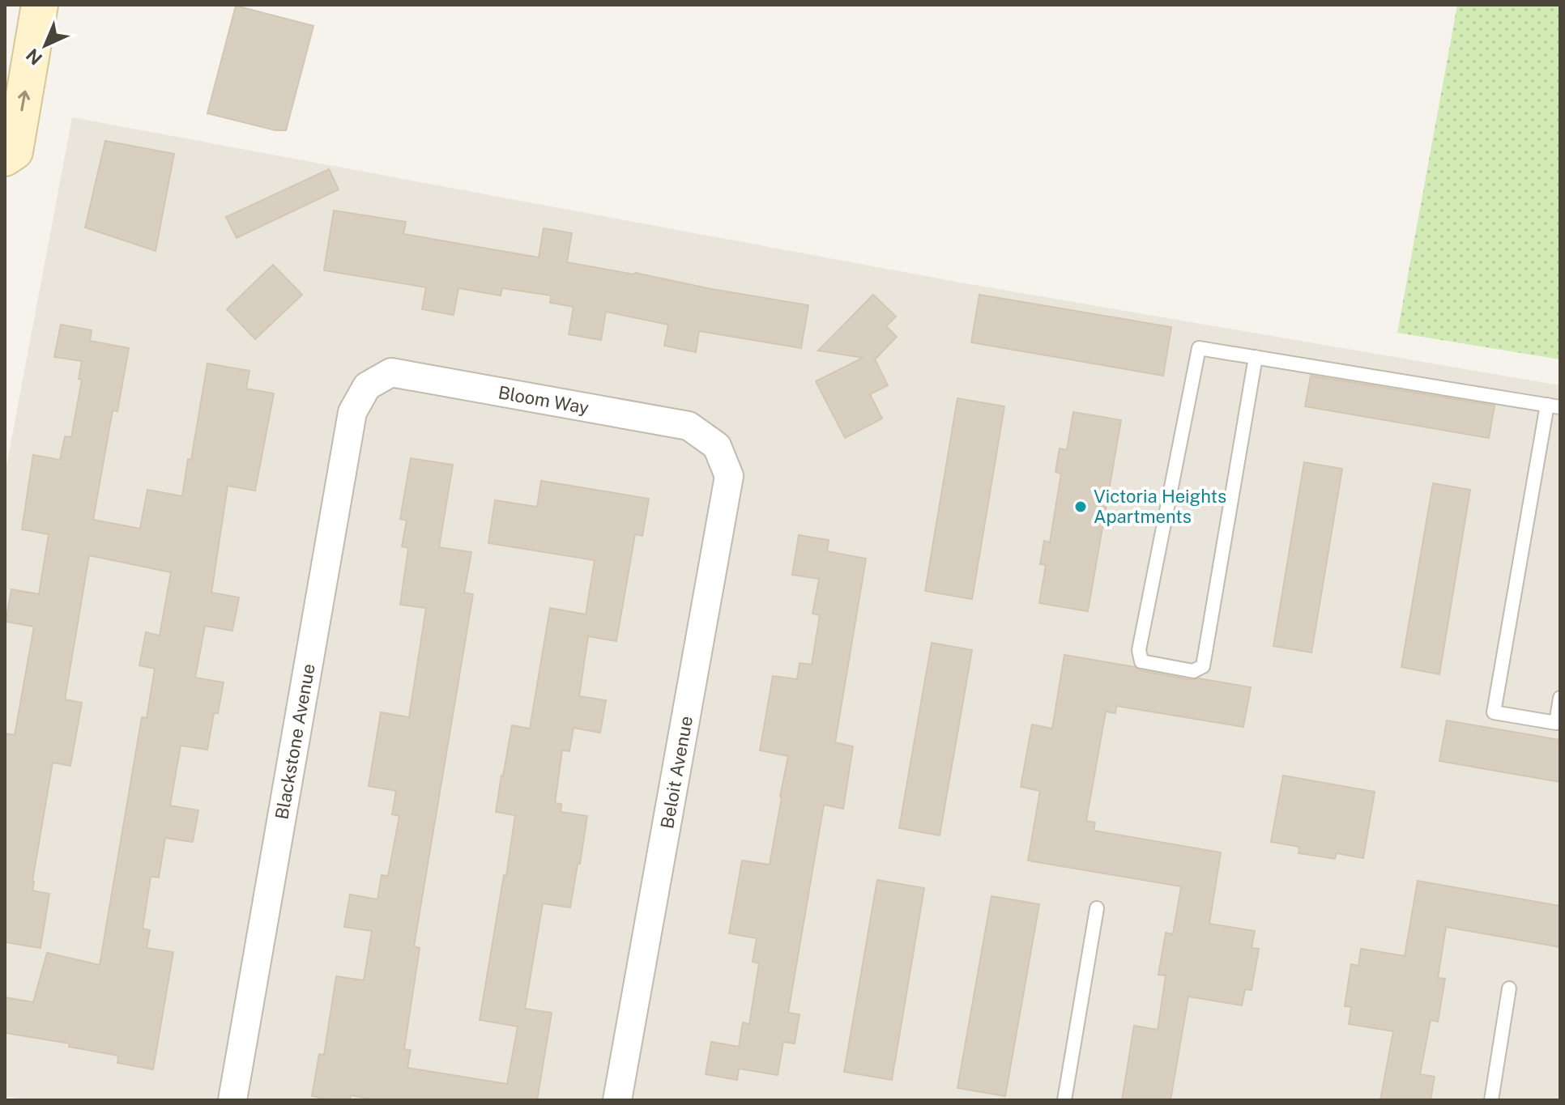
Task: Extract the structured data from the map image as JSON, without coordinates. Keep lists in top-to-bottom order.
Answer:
{
  "streets": {
    "street": ["Bloom Way", "Blackstone Avenue", "Beloit Avenue"]
  },
  "crossings": [
    ["Bloom Way", "Blackstone Avenue"],
    ["Bloom Way", "Beloit Avenue"]
  ],
  "places": ["Victoria Heights Apartments"],
  "north": "bottom left"
}
